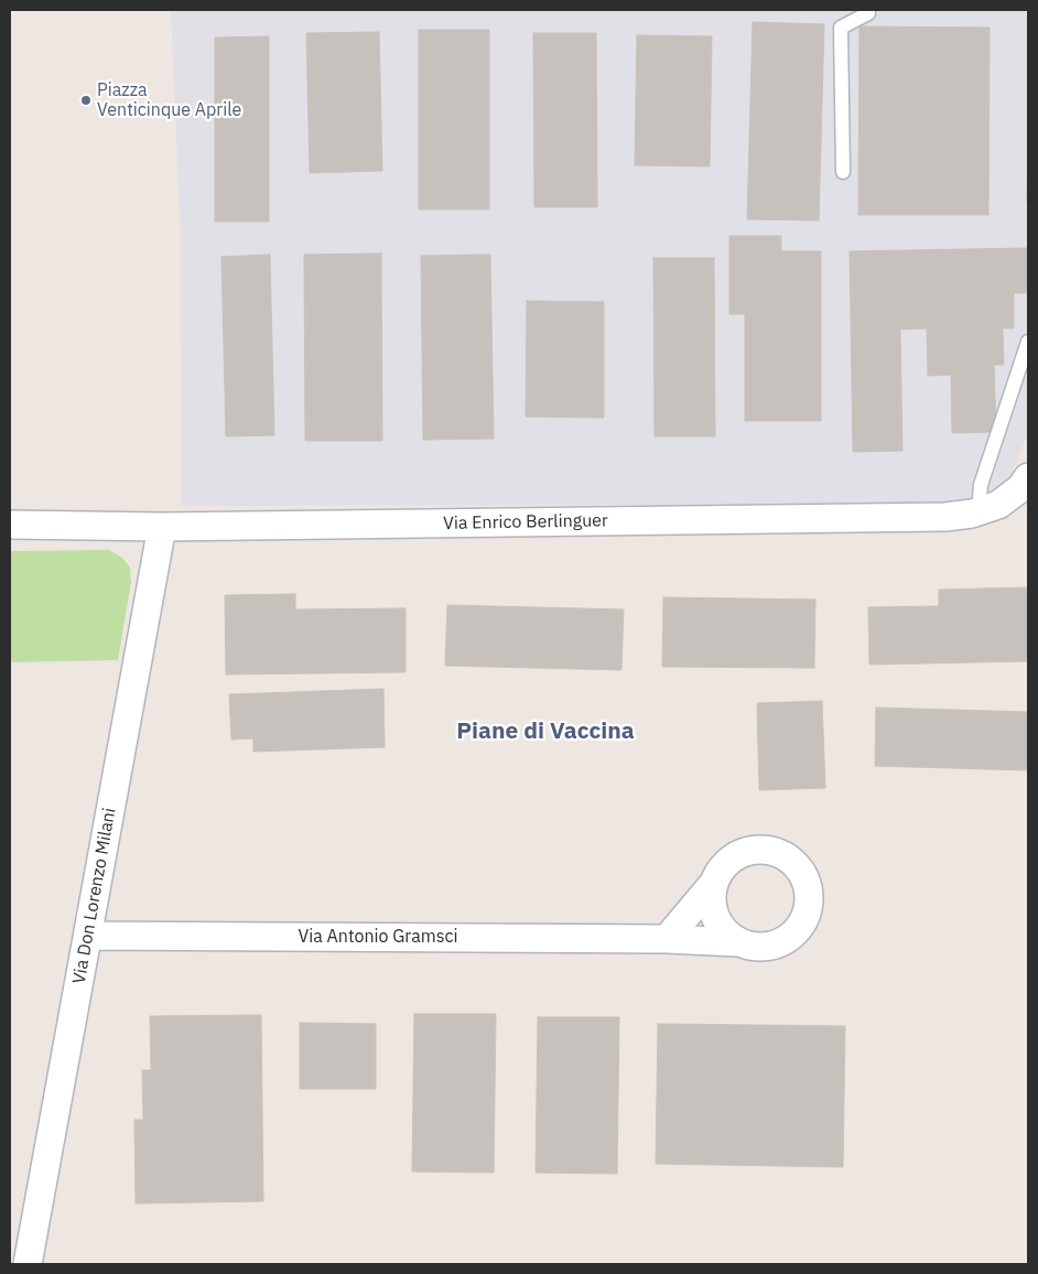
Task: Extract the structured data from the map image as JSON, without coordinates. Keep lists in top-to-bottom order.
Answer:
{
  "streets": {
    "street": ["Via Enrico Berlinguer", "Via Don Lorenzo Milani", "Via Antonio Gramsci"]
  },
  "crossings": [
    ["Via Enrico Berlinguer", "Via Don Lorenzo Milani"],
    ["Via Don Lorenzo Milani", "Via Antonio Gramsci"]
  ],
  "districts": ["Piane di Vaccina"],
  "places": ["Piazza Venticinque Aprile"]
}
